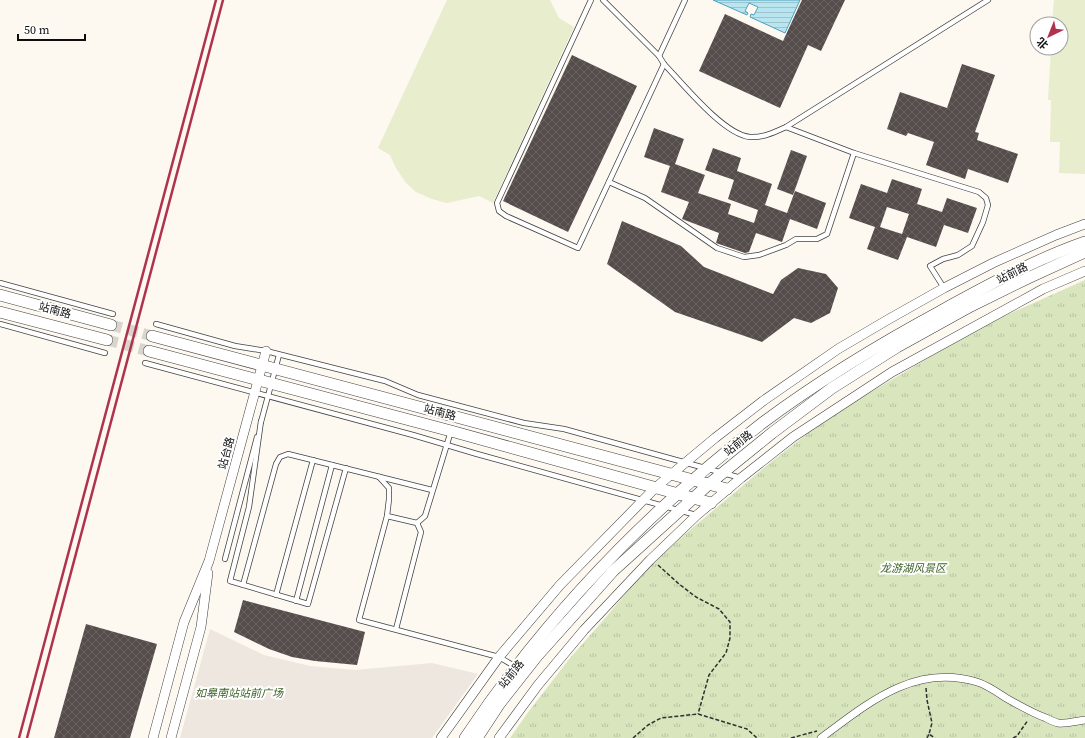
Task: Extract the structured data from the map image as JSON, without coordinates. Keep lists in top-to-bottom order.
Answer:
{
  "streets": {
    "street": ["站前路", "站南路", "站台路"]
  },
  "crossings": [
    ["站前路", "站南路"],
    ["站南路", "站台路"]
  ],
  "parks": ["龙游湖风景区", "如皋南站站前广场"],
  "scale_bar": "50 m",
  "north": "bottom left"
}
